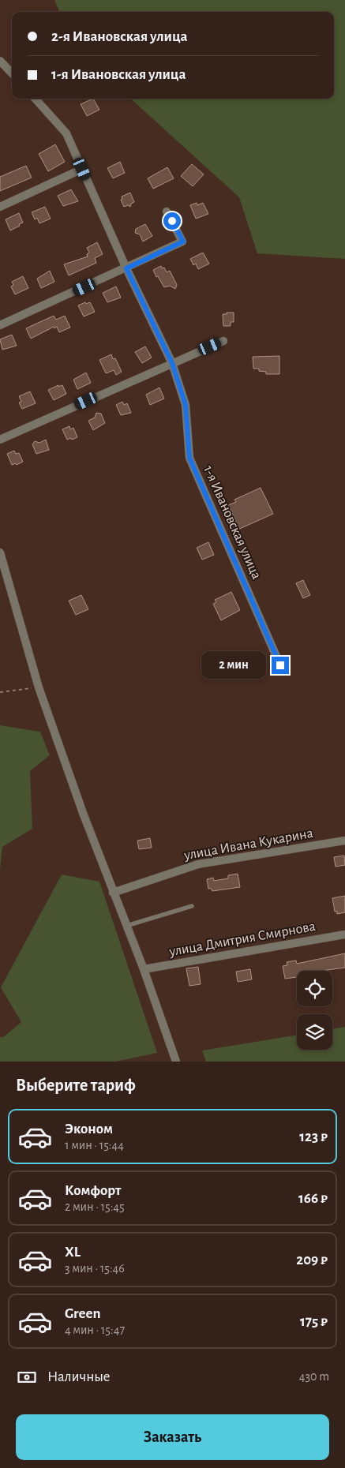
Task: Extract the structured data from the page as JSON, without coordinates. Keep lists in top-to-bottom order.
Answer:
{
  "streets": {
    "street": ["1-я Ивановская улица", "улица Ивана Кукарина", "улица Дмитрия Смирнова"]
  },
  "page": {
    "banner": ["2-я Ивановская улица", "1-я Ивановская улица"],
    "bubble": "2 мин",
    "heading": "Выберите тариф",
    "list": [
      {
        "name": "Эконом",
        "note": "1 мин · 15:44",
        "value": "123 ₽"
      },
      {
        "name": "Комфорт",
        "note": "2 мин · 15:45",
        "value": "166 ₽"
      },
      {
        "name": "XL",
        "note": "3 мин · 15:46",
        "value": "209 ₽"
      },
      {
        "name": "Green",
        "note": "4 мин · 15:47",
        "value": "175 ₽"
      }
    ],
    "pay": ["Наличные", "430 m"],
    "buttons": "Заказать"
  }
}
